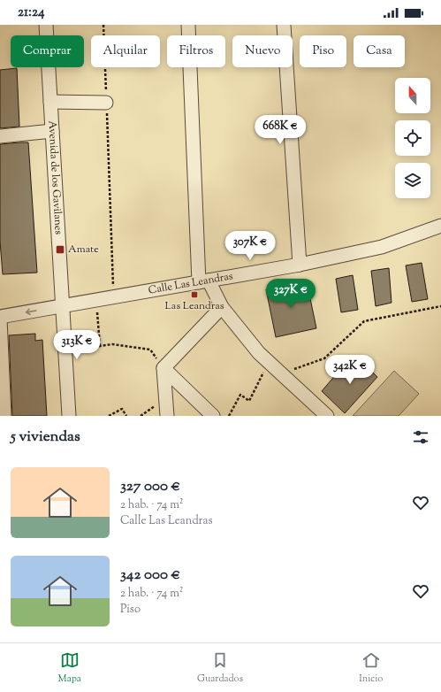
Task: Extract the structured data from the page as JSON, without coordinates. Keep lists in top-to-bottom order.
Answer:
{
  "streets": {
    "street": ["Avenida de los Gavilanes", "Calle Las Leandras"]
  },
  "crossings": [
    ["Avenida de los Gavilanes", "Calle Las Leandras"]
  ],
  "places": {
    "transit": ["Amate", "Las Leandras"]
  },
  "north": "top",
  "page": {
    "status": "21:24",
    "chip": [
      "Comprar",
      "Alquilar",
      "Filtros",
      "Nuevo",
      "Piso",
      "Casa"
    ],
    "price": [
      "668K €",
      "307K €",
      "327K €",
      "313K €",
      "342K €"
    ],
    "heading": "5 viviendas",
    "list": [
      {
        "name": "327 000 €",
        "note": "2 hab. · 74 m² · Calle Las Leandras"
      },
      {
        "name": "342 000 €",
        "note": "2 hab. · 74 m² · Piso"
      }
    ],
    "tabs": ["Mapa", "Guardados", "Inicio"]
  }
}
